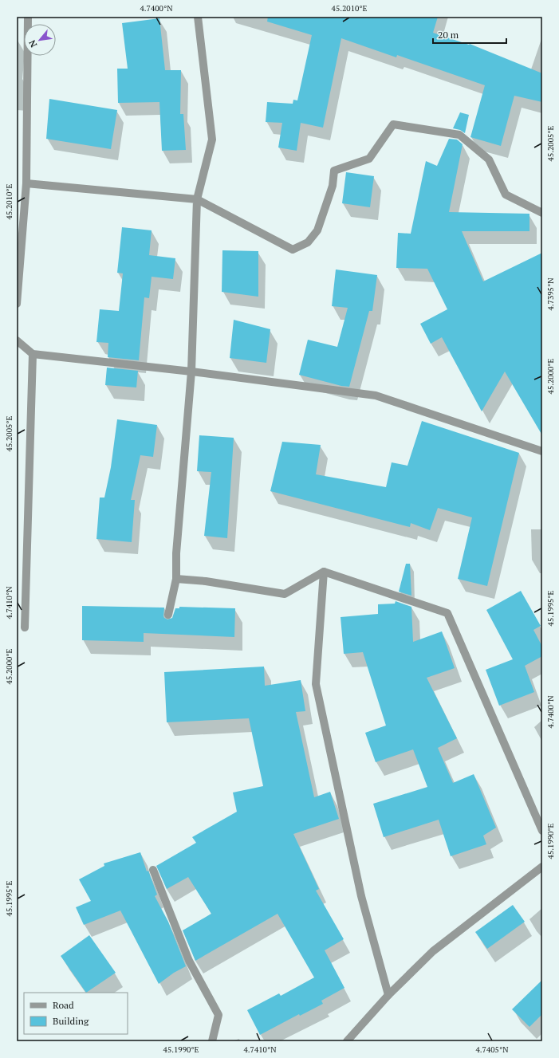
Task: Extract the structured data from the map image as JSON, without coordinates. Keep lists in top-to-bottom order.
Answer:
{
  "legend": ["Road", "Building"],
  "scale_bar": "20 m",
  "north": "bottom left",
  "coordinates": [
    "4.7400°N",
    "45.2010°E",
    "45.2005°E",
    "4.7395°N",
    "45.2000°E",
    "4.7410°N",
    "45.1995°E",
    "45.1990°E",
    "4.7405°N"
  ]
}
